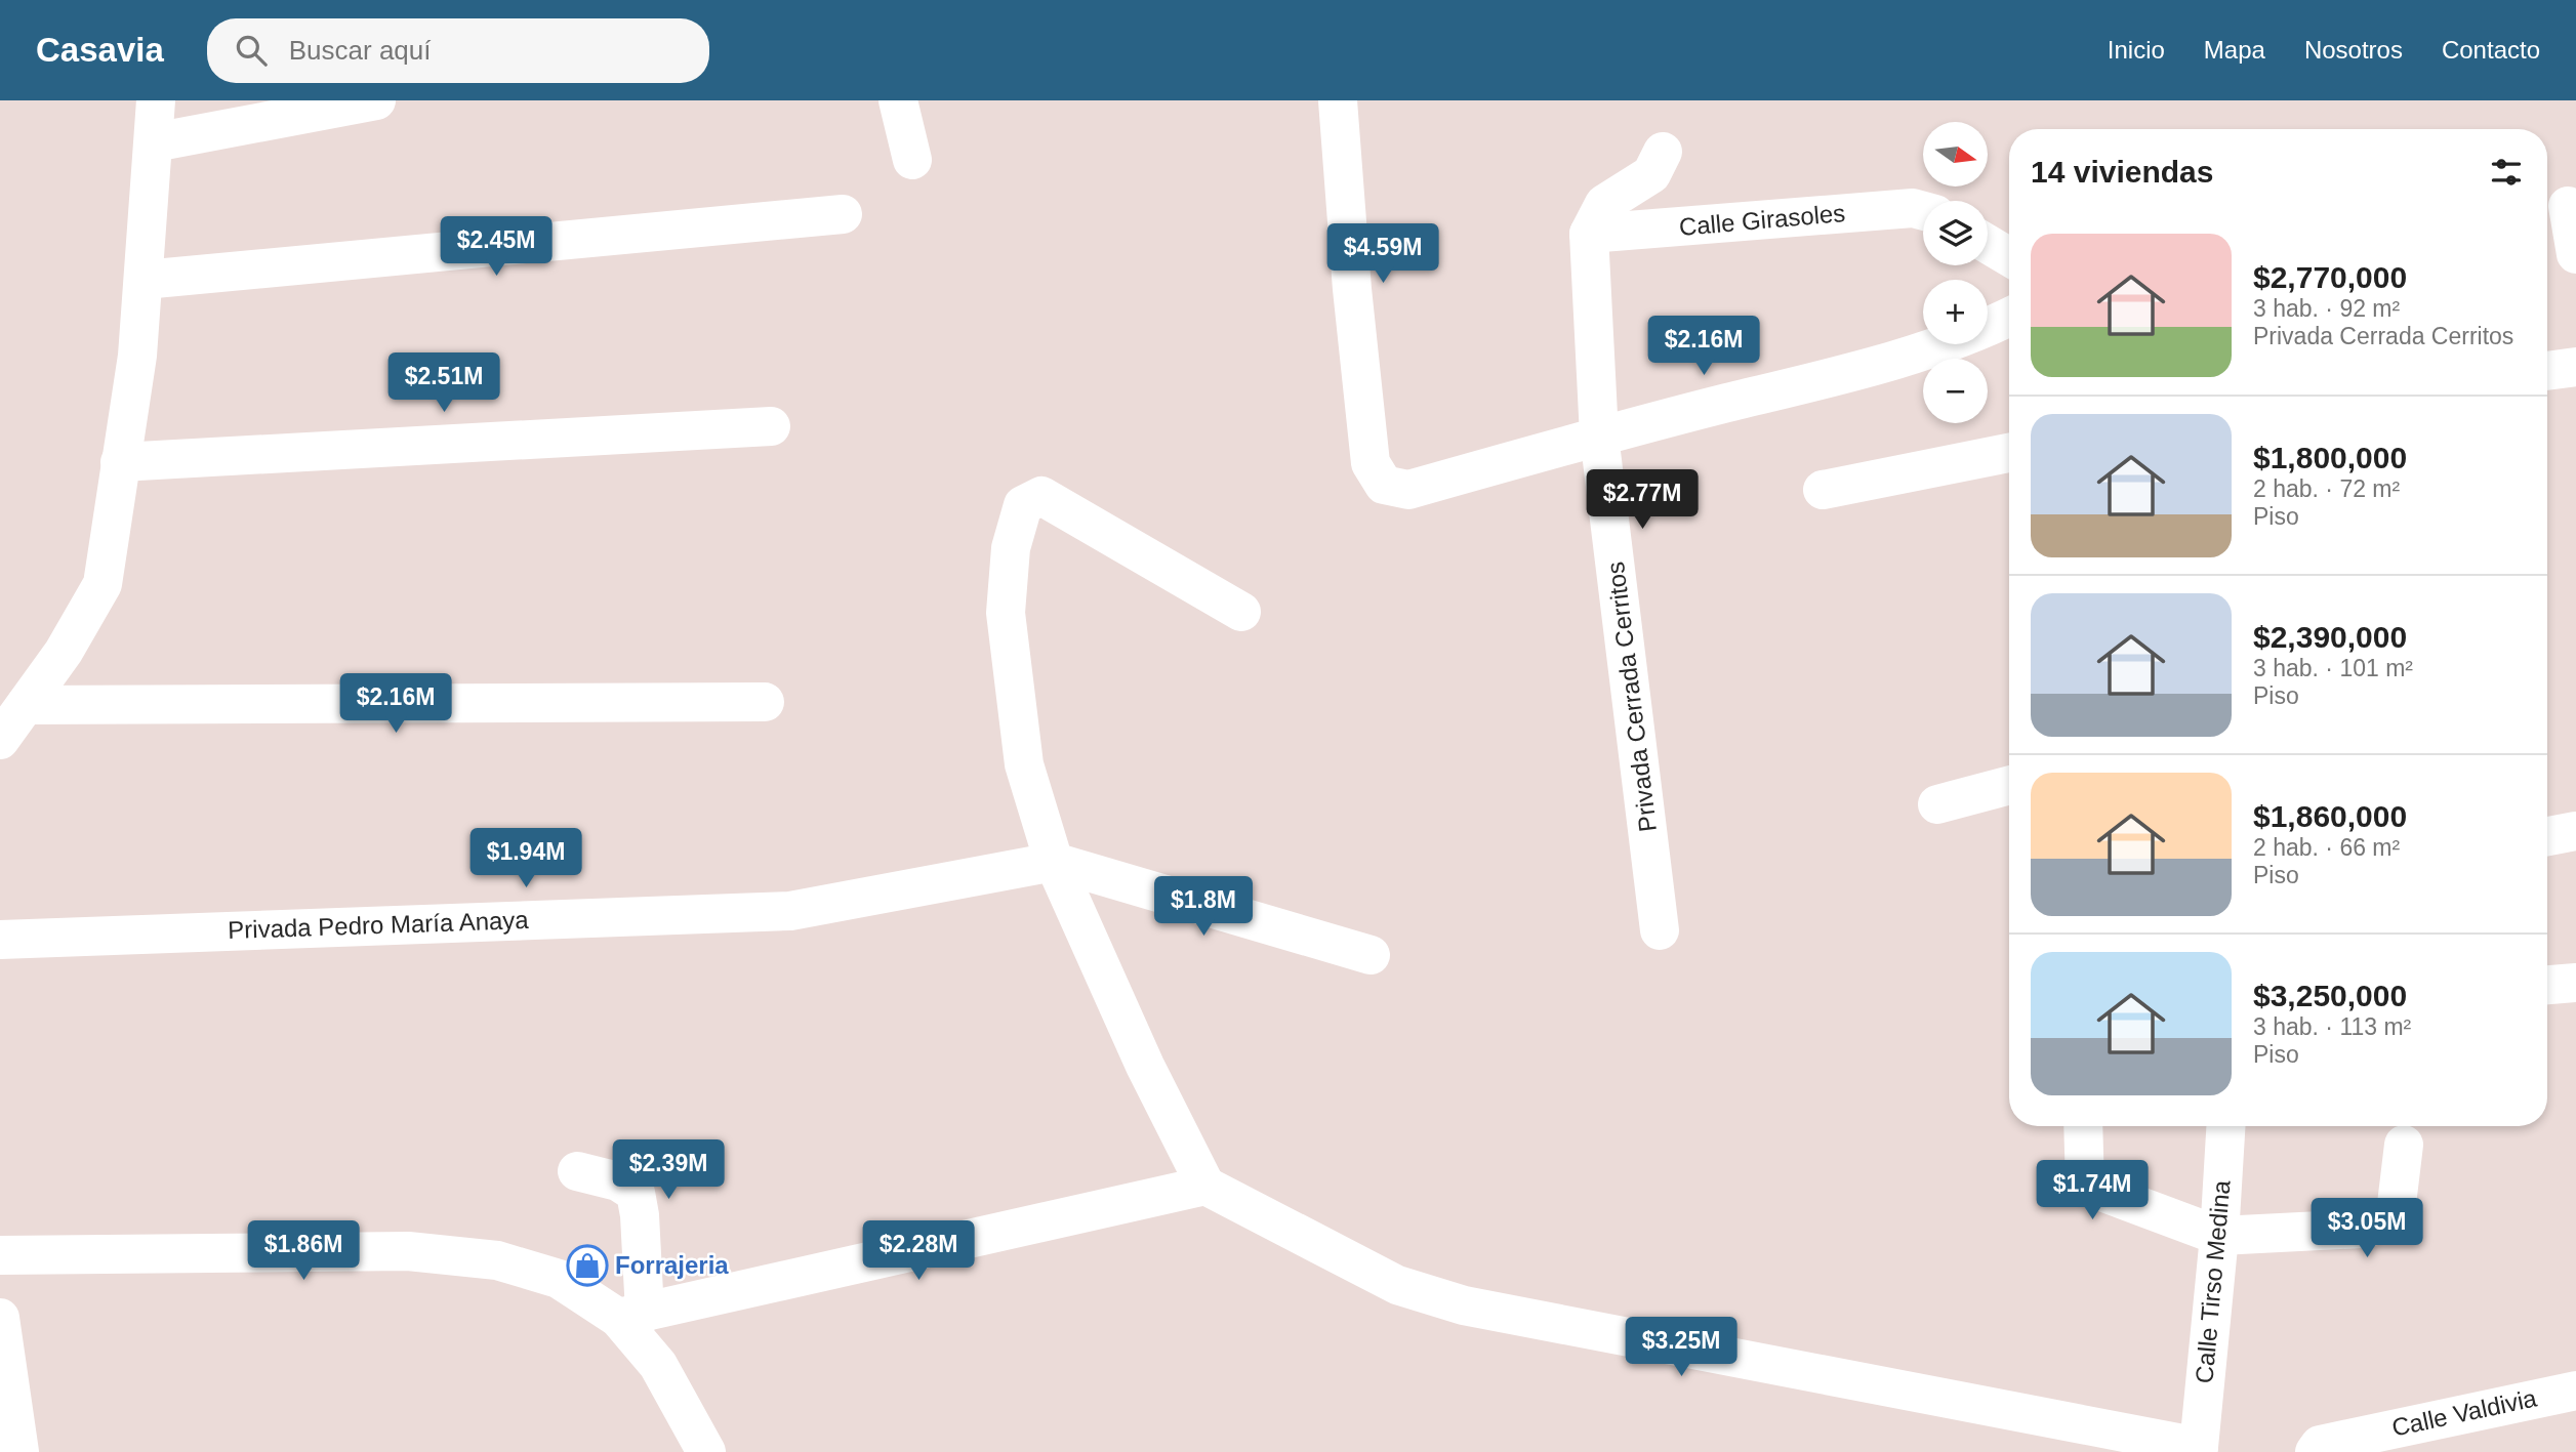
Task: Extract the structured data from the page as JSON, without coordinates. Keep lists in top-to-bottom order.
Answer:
{
  "streets": {
    "street": [
      "Calle Girasoles",
      "Privada Cerrada Cerritos",
      "Privada Pedro María Anaya",
      "Calle Tirso Medina",
      "Calle Valdivia"
    ]
  },
  "crossings": [
    ["Calle Girasoles", "Privada Cerrada Cerritos"]
  ],
  "places": {
    "shop": ["Forrajeria"]
  },
  "north": "right",
  "page": {
    "header": "Casavia",
    "search": "Buscar aquí",
    "nav": [
      "Inicio",
      "Mapa",
      "Nosotros",
      "Contacto"
    ],
    "map_buttons": ["+", "−"],
    "heading": "14 viviendas",
    "list": [
      {
        "name": "$2,770,000",
        "note": "3 hab. · 92 m² · Privada Cerrada Cerritos"
      },
      {
        "name": "$1,800,000",
        "note": "2 hab. · 72 m² · Piso"
      },
      {
        "name": "$2,390,000",
        "note": "3 hab. · 101 m² · Piso"
      },
      {
        "name": "$1,860,000",
        "note": "2 hab. · 66 m² · Piso"
      },
      {
        "name": "$3,250,000",
        "note": "3 hab. · 113 m² · Piso"
      }
    ],
    "price": [
      "$2.45M",
      "$4.59M",
      "$2.16M",
      "$2.51M",
      "$2.77M",
      "$2.16M",
      "$1.94M",
      "$1.8M",
      "$2.39M",
      "$1.74M",
      "$3.05M",
      "$1.86M",
      "$2.28M",
      "$3.25M"
    ]
  }
}
